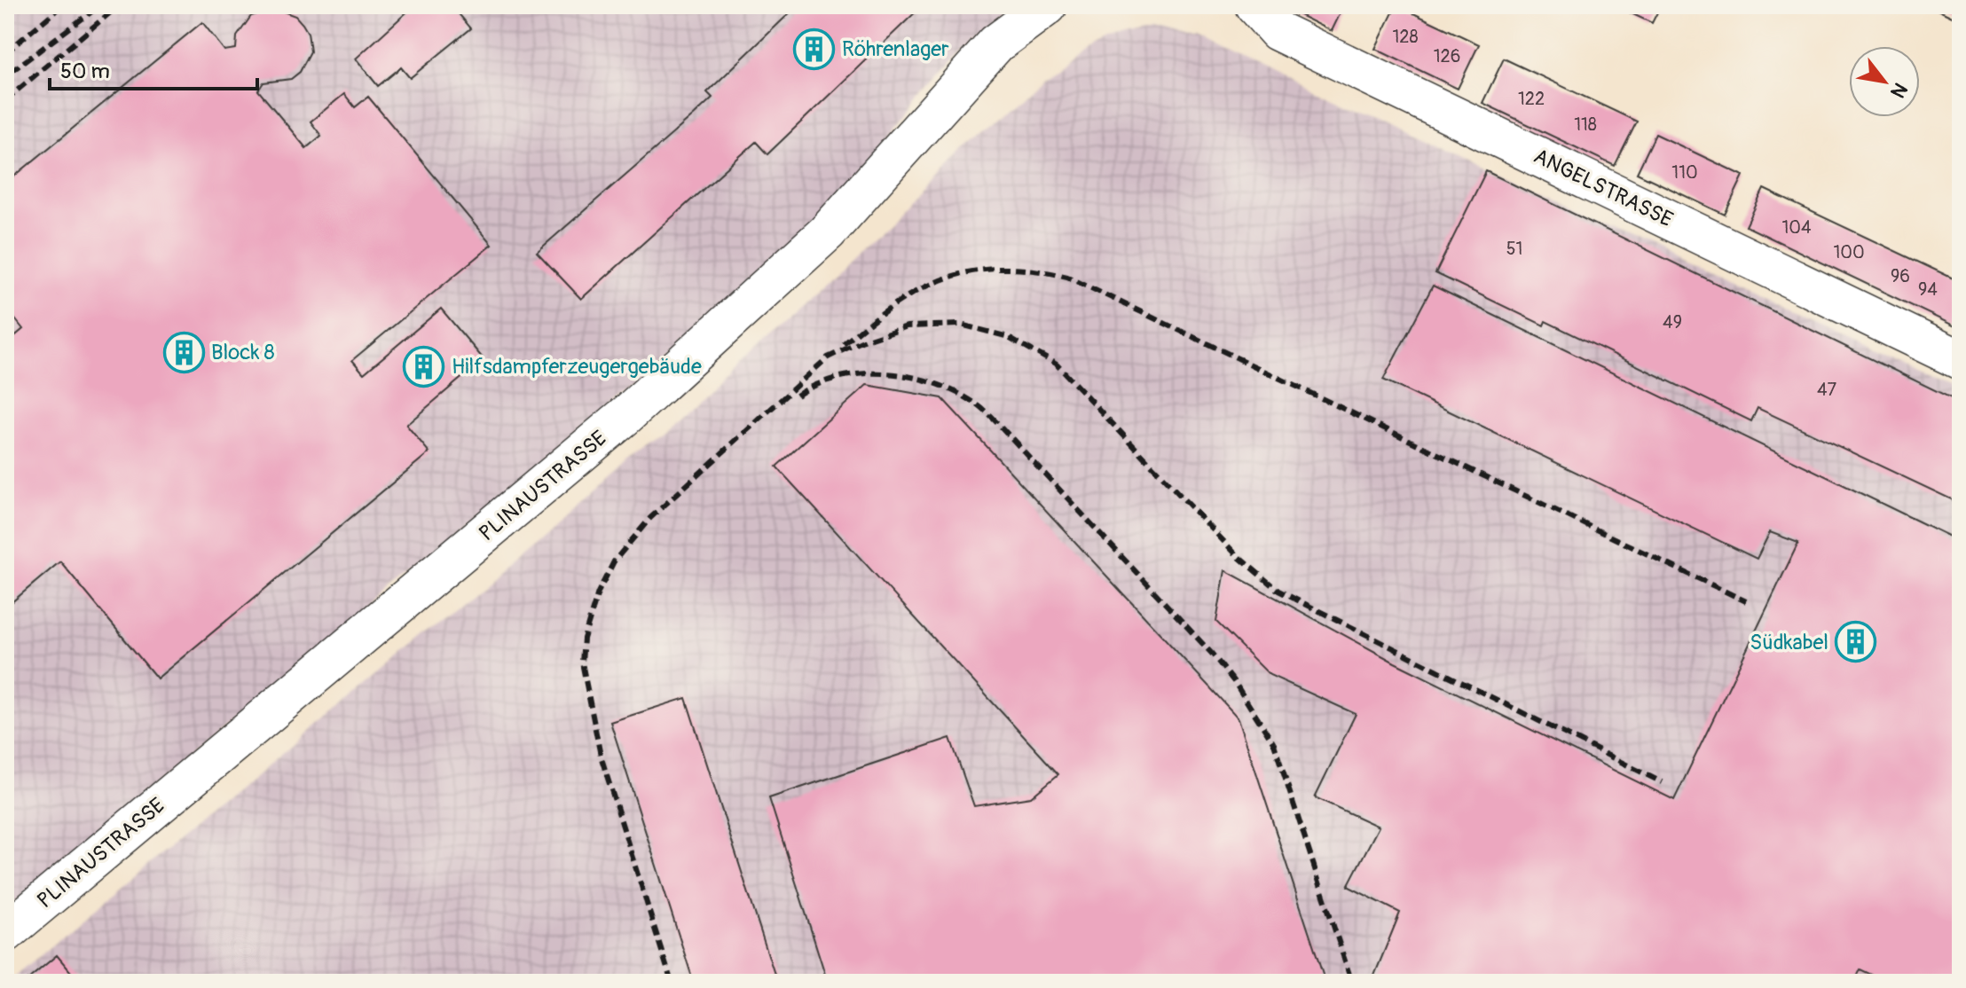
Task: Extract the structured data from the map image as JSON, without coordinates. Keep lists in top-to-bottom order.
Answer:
{
  "streets": {
    "street": ["ANGELSTRASSE", "PLINAUSTRASSE"]
  },
  "places": {
    "building": [
      "Röhrenlager",
      "Block 8",
      "Hilfsdampferzeugergebäude",
      "Südkabel"
    ]
  },
  "house_numbers": [
    "128",
    "126",
    "122",
    "118",
    "110",
    "104",
    "51",
    "100",
    "96",
    "94",
    "49",
    "47"
  ],
  "scale_bar": "50 m",
  "north": "bottom right"
}
